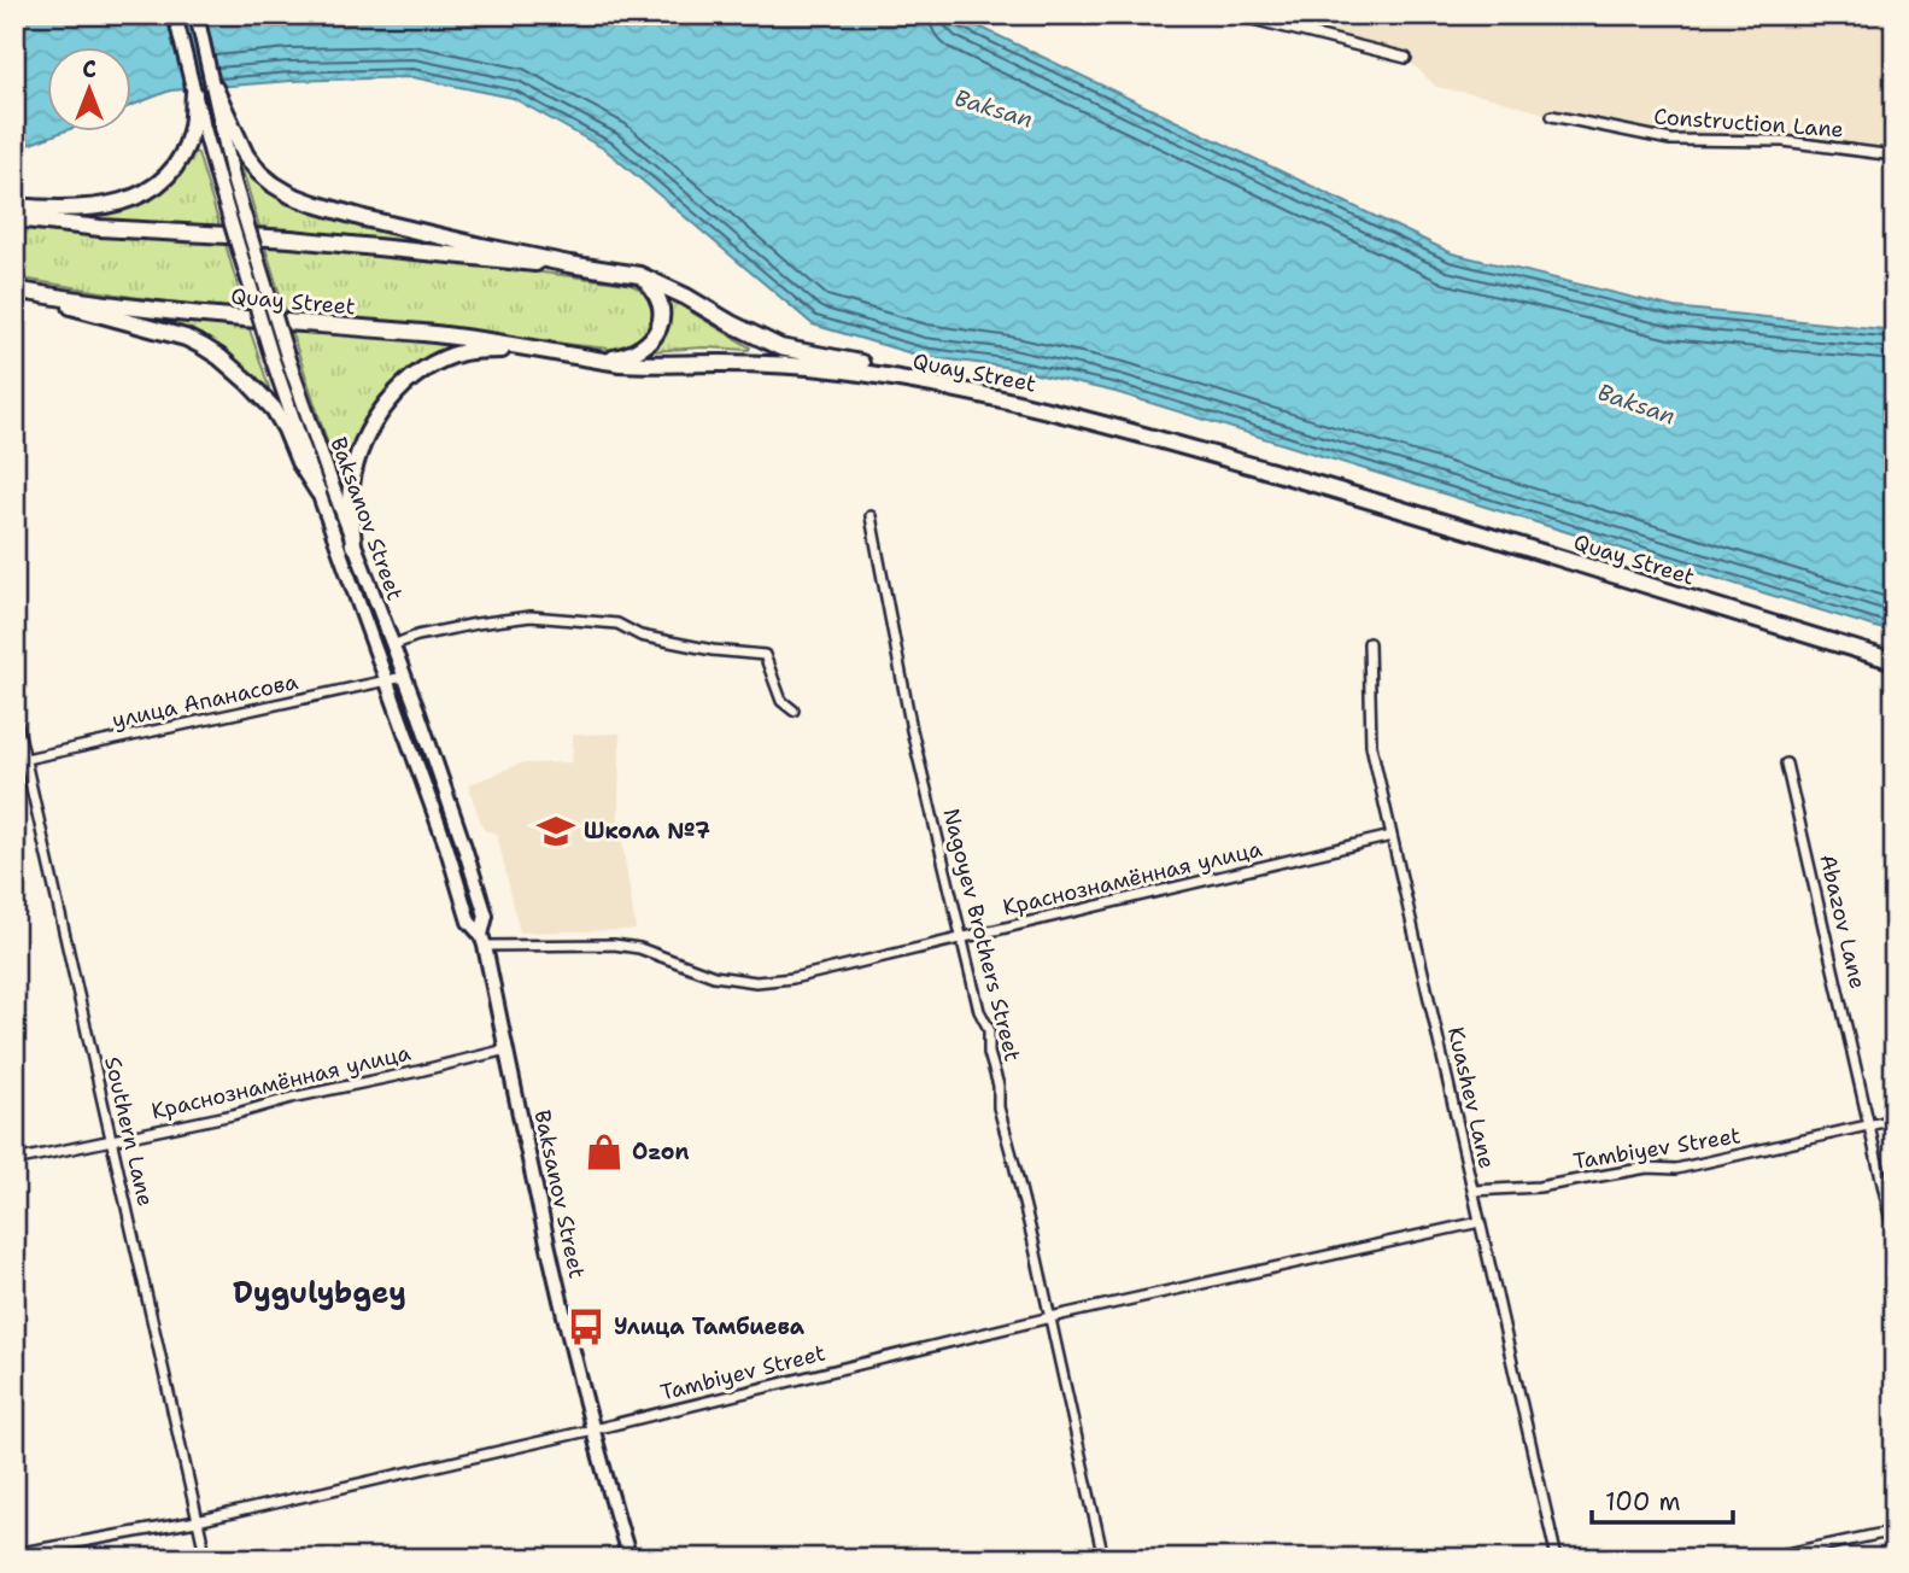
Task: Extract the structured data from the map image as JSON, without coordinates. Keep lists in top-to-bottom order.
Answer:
{
  "streets": {
    "main road": ["Quay Street", "Baksanov Street"],
    "street": [
      "Construction Lane",
      "улица Апанасова",
      "Краснознамённая улица",
      "Abazov Lane",
      "Nagoyev Brothers Street",
      "Kuashev Lane",
      "Southern Lane",
      "Tambiyev Street"
    ]
  },
  "crossings": [
    ["Baksanov Street", "улица Апанасова"],
    ["Baksanov Street", "Краснознамённая улица"],
    ["Baksanov Street", "Tambiyev Street"],
    ["улица Апанасова", "Southern Lane"],
    ["Краснознамённая улица", "Nagoyev Brothers Street"],
    ["Краснознамённая улица", "Kuashev Lane"],
    ["Краснознамённая улица", "Southern Lane"],
    ["Abazov Lane", "Tambiyev Street"],
    ["Nagoyev Brothers Street", "Tambiyev Street"],
    ["Kuashev Lane", "Tambiyev Street"],
    ["Southern Lane", "Tambiyev Street"]
  ],
  "districts": ["Dygulybgey"],
  "water": ["Baksan"],
  "places": {
    "school or university": ["Школа №7"],
    "shop": ["Ozon"],
    "bus stop": ["Улица Тамбиева"]
  },
  "scale_bar": "100 m",
  "north": "top"
}
